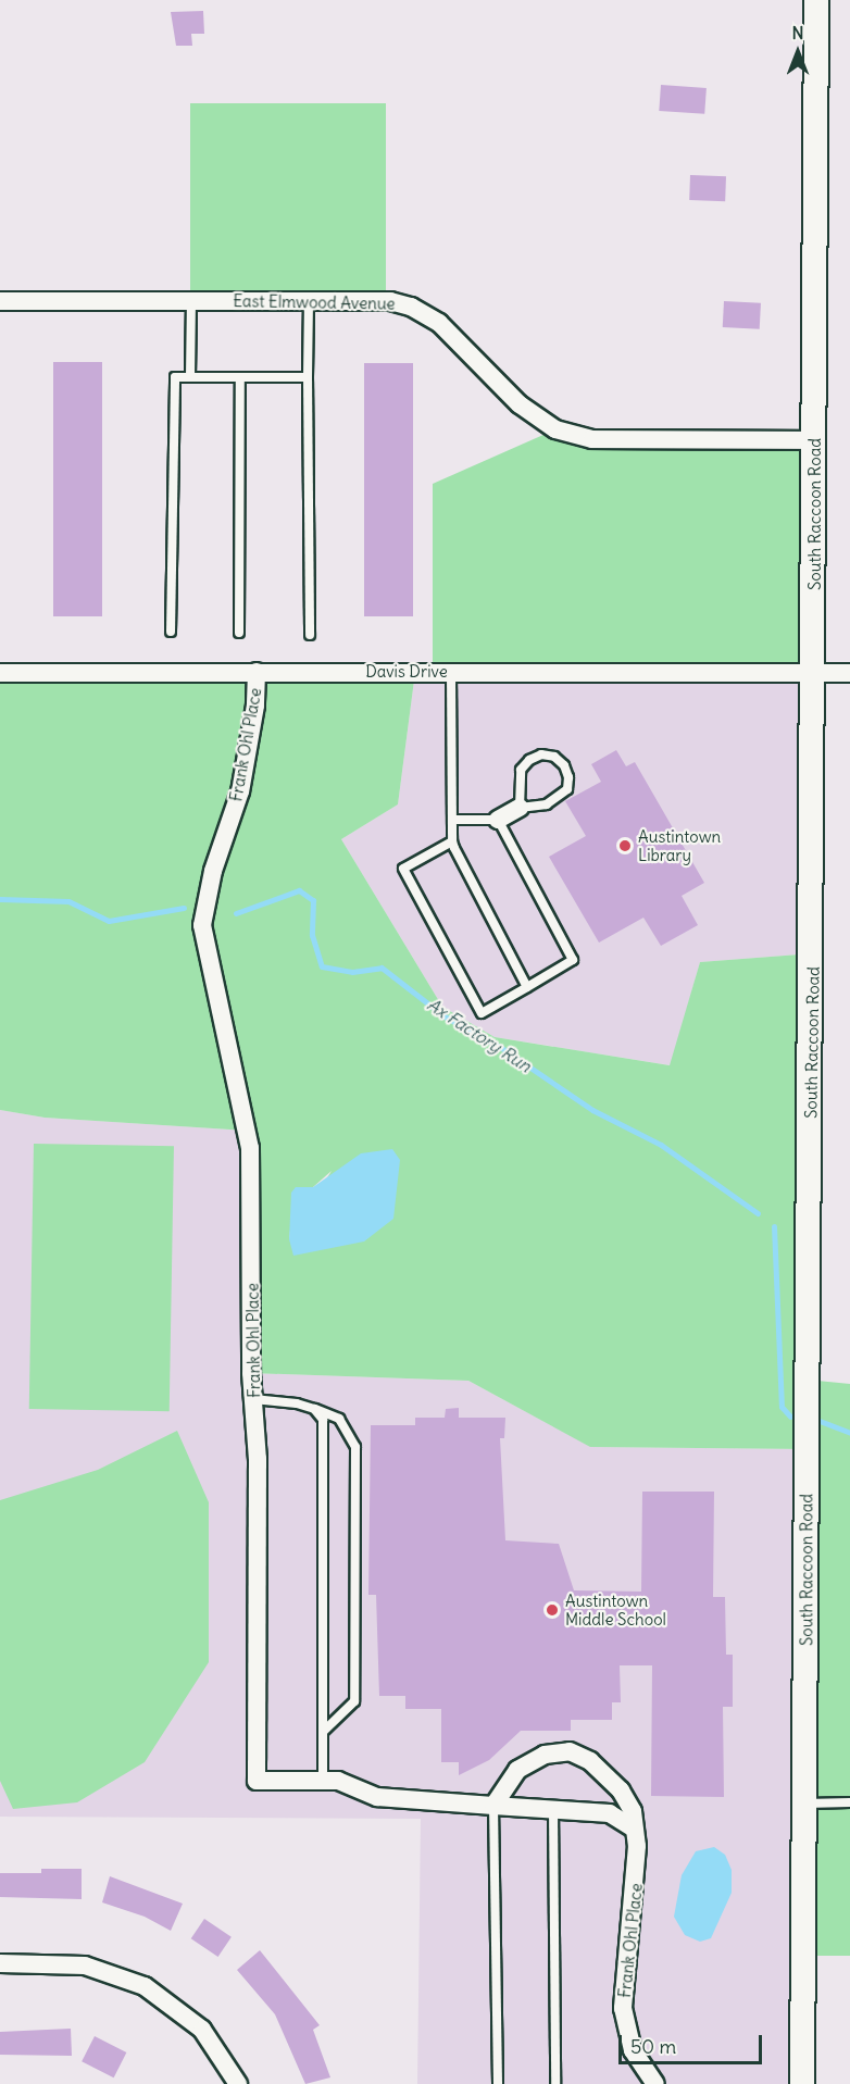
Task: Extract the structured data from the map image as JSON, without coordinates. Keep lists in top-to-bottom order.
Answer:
{
  "streets": {
    "street": [
      "East Elmwood Avenue",
      "South Raccoon Road",
      "Davis Drive",
      "Frank Ohl Place"
    ]
  },
  "crossings": [
    ["East Elmwood Avenue", "South Raccoon Road"],
    ["South Raccoon Road", "Davis Drive"],
    ["Davis Drive", "Frank Ohl Place"]
  ],
  "water": ["Ax Factory Run"],
  "places": ["Austintown Library", "Austintown Middle School"],
  "scale_bar": "50 m",
  "north": "top"
}
